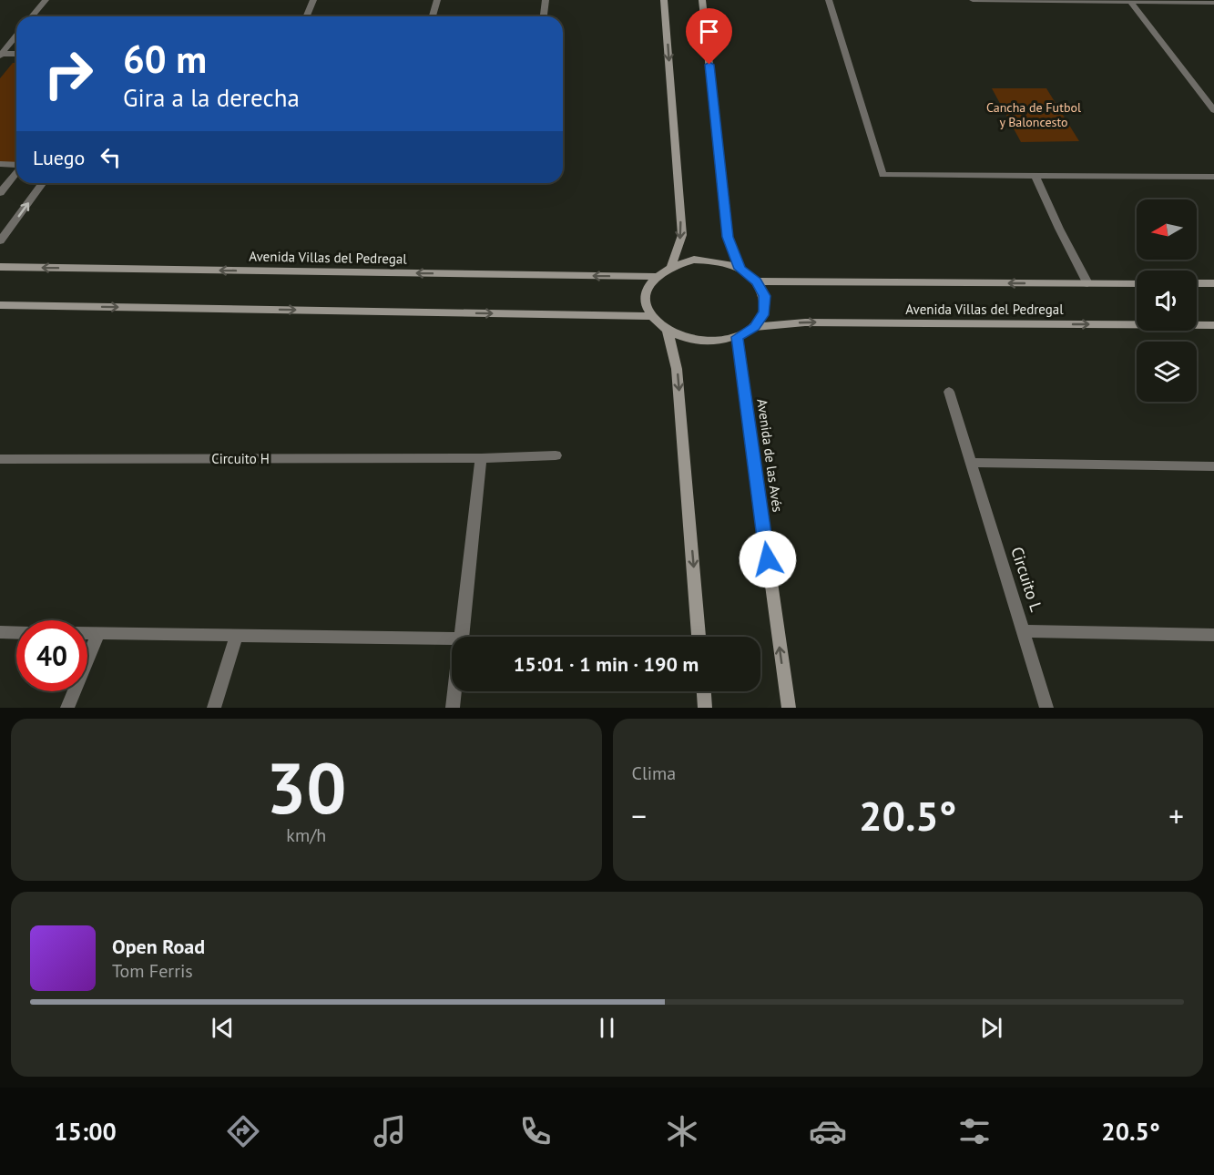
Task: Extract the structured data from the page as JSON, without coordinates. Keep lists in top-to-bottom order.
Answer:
{
  "streets": {
    "street": [
      "Avenida Villas del Pedregal",
      "Avenida de las Avés",
      "Circuito H",
      "Circuito L"
    ]
  },
  "crossings": [
    ["Avenida Villas del Pedregal", "Avenida de las Avés"]
  ],
  "parks": ["Cancha de Futbol y Baloncesto"],
  "north": "left",
  "page": {
    "turn": ["60 m", "Gira a la derecha"],
    "then": "Luego",
    "limit": "40",
    "trip": "15:01 · 1 min · 190 m",
    "tile": [
      ["30", "km/h"],
      "Clima"
    ],
    "heat": ["−", "20.5°", "+"],
    "song": ["Open Road", "Tom Ferris"],
    "tabs": ["15:00", "20.5°"]
  }
}
